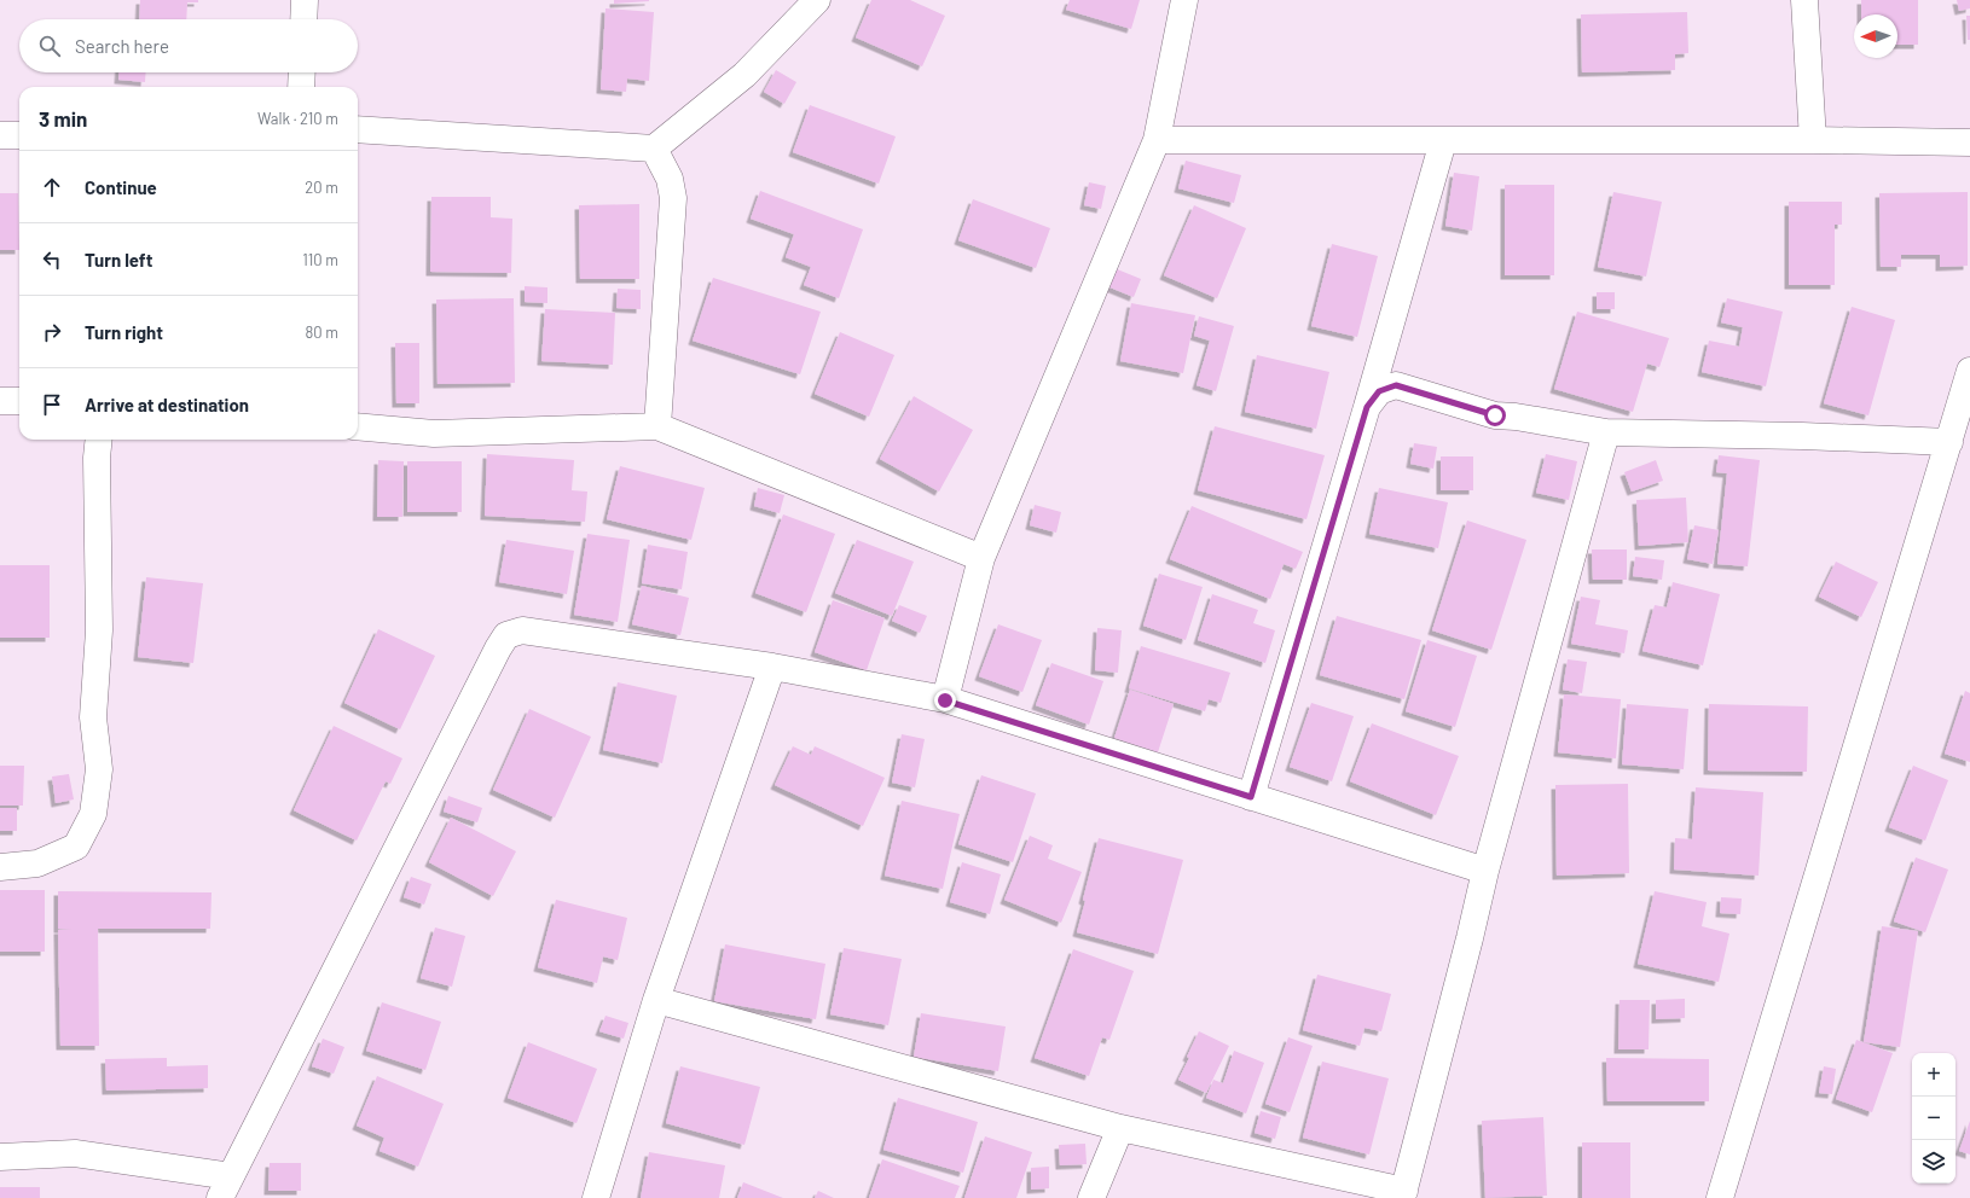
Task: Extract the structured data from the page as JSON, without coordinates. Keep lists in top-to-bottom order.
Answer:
{
  "north": "left",
  "page": {
    "search": "Search here",
    "heading": ["3 min", "Walk · 210 m"],
    "list": [
      ["Continue", "20 m"],
      ["Turn left", "110 m"],
      ["Turn right", "80 m"],
      "Arrive at destination"
    ],
    "map_buttons": ["+", "−"]
  }
}
